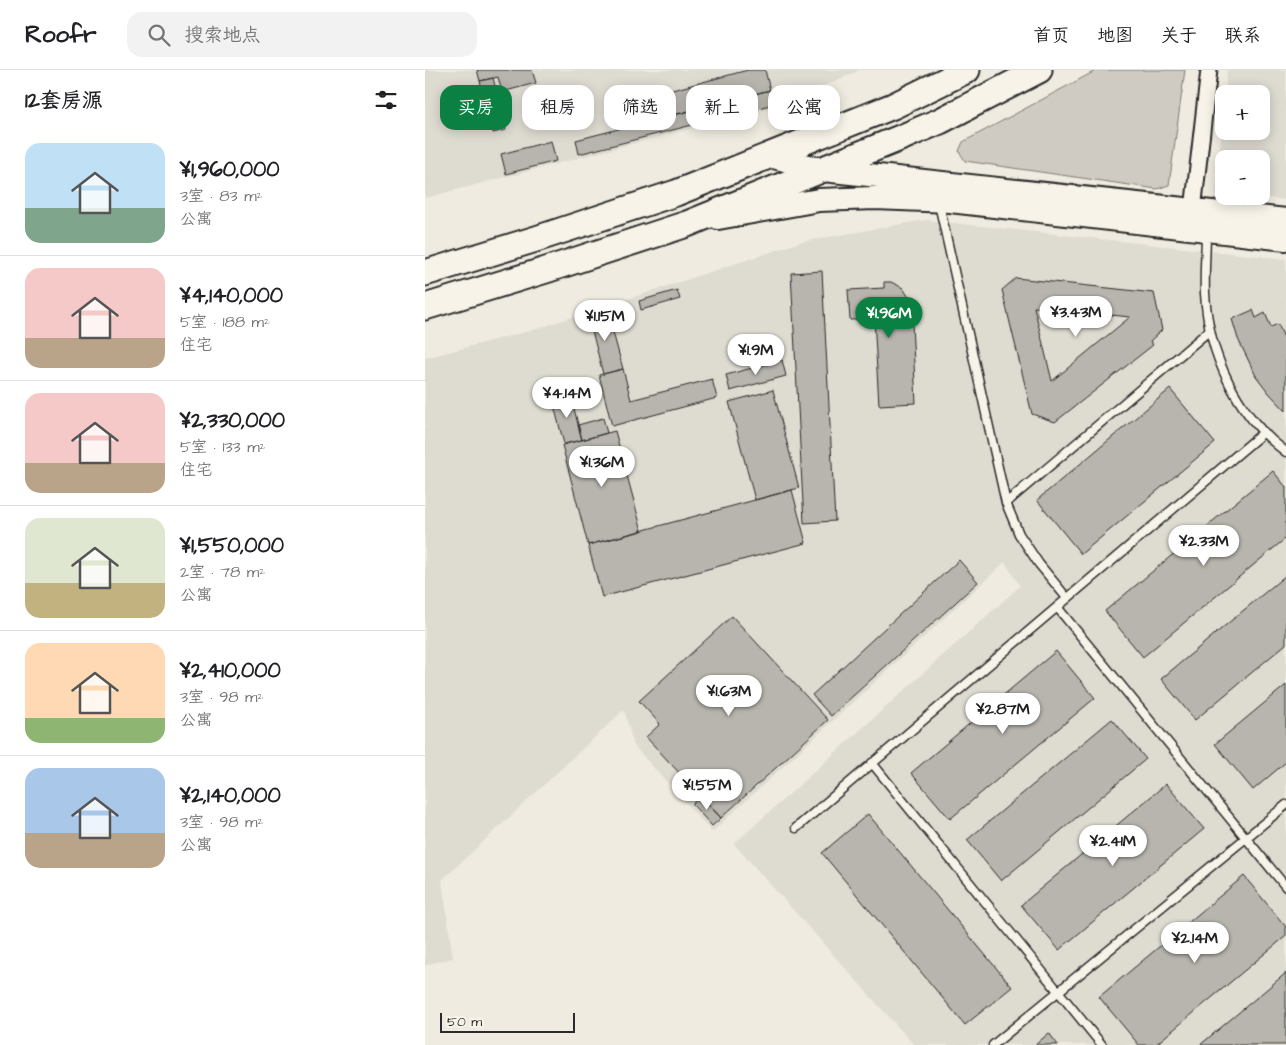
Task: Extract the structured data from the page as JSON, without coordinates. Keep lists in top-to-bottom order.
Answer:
{
  "scale_bar": "50 m",
  "page": {
    "header": "Roofr",
    "search": "搜索地点",
    "nav": [
      "首页",
      "地图",
      "关于",
      "联系"
    ],
    "heading": "12套房源",
    "map_buttons": ["+", "−"],
    "chip": [
      "买房",
      "租房",
      "筛选",
      "新上",
      "公寓"
    ],
    "list": [
      {
        "name": "¥1,960,000",
        "note": "3室 · 83 m² · 公寓"
      },
      {
        "name": "¥4,140,000",
        "note": "5室 · 188 m² · 住宅"
      },
      {
        "name": "¥2,330,000",
        "note": "5室 · 133 m² · 住宅"
      },
      {
        "name": "¥1,550,000",
        "note": "2室 · 78 m² · 公寓"
      },
      {
        "name": "¥2,410,000",
        "note": "3室 · 98 m² · 公寓"
      },
      {
        "name": "¥2,140,000",
        "note": "3室 · 98 m² · 公寓"
      }
    ],
    "price": [
      "¥3.43M",
      "¥1.96M",
      "¥1.15M",
      "¥1.9M",
      "¥4.14M",
      "¥1.36M",
      "¥2.33M",
      "¥1.63M",
      "¥2.87M",
      "¥1.55M",
      "¥2.41M",
      "¥2.14M"
    ],
    "scale": "50 m"
  }
}
